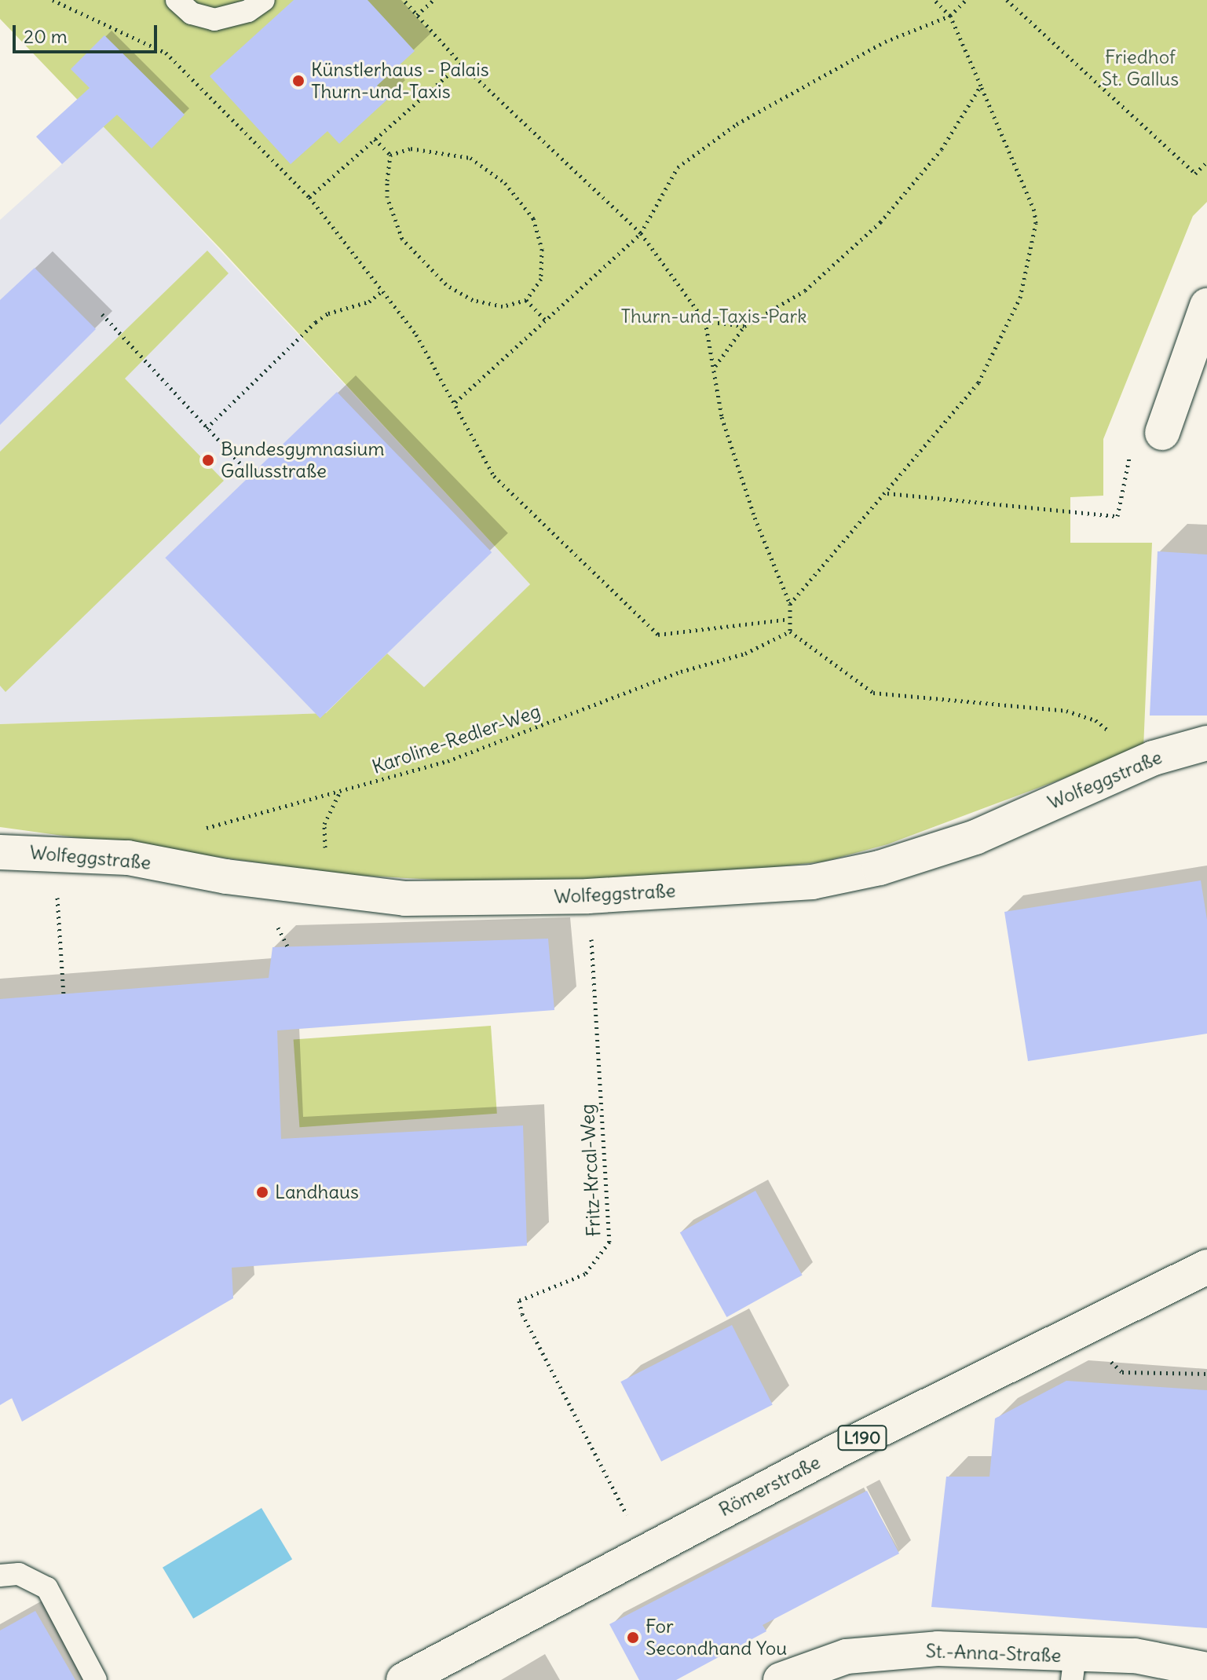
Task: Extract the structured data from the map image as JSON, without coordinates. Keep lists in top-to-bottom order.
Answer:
{
  "streets": {
    "street": [
      "Wolfeggstraße",
      "L190",
      "Römerstraße",
      "St.-Anna-Straße"
    ],
    "path": ["Karoline-Redler-Weg", "Fritz-Krcal-Weg"]
  },
  "crossings": [
    ["Wolfeggstraße", "Fritz-Krcal-Weg"]
  ],
  "parks": ["Friedhof St. Gallus", "Thurn-und-Taxis-Park"],
  "places": [
    "Künstlerhaus - Palais Thurn-und-Taxis",
    "Bundesgymnasium Gallusstraße",
    "Landhaus",
    "For Secondhand You"
  ],
  "scale_bar": "20 m"
}
